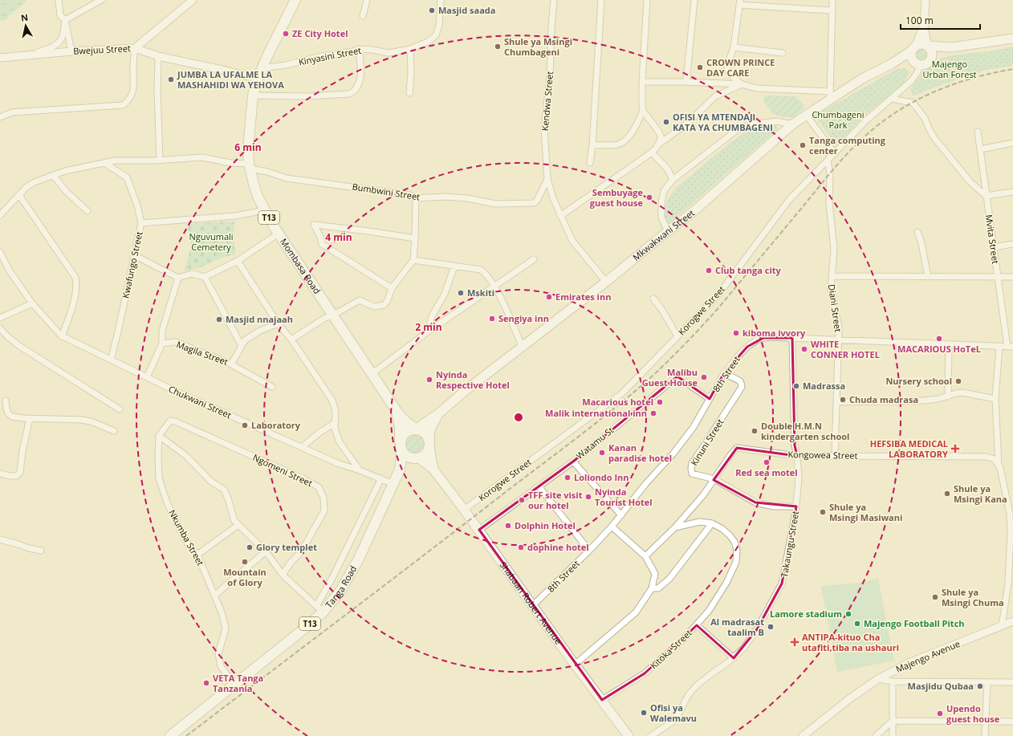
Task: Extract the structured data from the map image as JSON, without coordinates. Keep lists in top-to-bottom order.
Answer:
{
  "streets": {
    "highway": ["T13", "Mombasa Road", "Tanga Road"],
    "main road": ["Mkwakwani Street", "Shabaan Robert Avenue"],
    "street": [
      "Bwejuu Street",
      "Kinyasini Street",
      "Kendwa Street",
      "Bumbwini Street",
      "Mvita Street",
      "Kwafungo Street",
      "Diani Street",
      "Korogwe Street",
      "Magila Street",
      "8th Street",
      "Chukwani Street",
      "Kinuni Street",
      "Watamu St",
      "Kongowea Street",
      "Ngomeni Street",
      "Nkumba Street",
      "Takaungu Street",
      "Kitoka Street",
      "Majengo Avenue"
    ]
  },
  "crossings": [
    ["Bwejuu Street", "Mombasa Road"],
    ["Kinyasini Street", "Mombasa Road"],
    ["Kendwa Street", "Bumbwini Street"],
    ["Kendwa Street", "Mkwakwani Street"],
    ["Bumbwini Street", "Kwafungo Street"],
    ["Bumbwini Street", "Mombasa Road"],
    ["T13", "Mombasa Road"],
    ["T13", "Tanga Road"],
    ["Mkwakwani Street", "Korogwe Street"],
    ["Mvita Street", "8th Street"],
    ["Kwafungo Street", "Chukwani Street"],
    ["Diani Street", "Korogwe Street"],
    ["Diani Street", "8th Street"],
    ["Diani Street", "Kongowea Street"],
    ["Korogwe Street", "Shabaan Robert Avenue"],
    ["8th Street", "Kinuni Street"],
    ["8th Street", "Watamu St"],
    ["8th Street", "Takaungu Street"],
    ["8th Street", "Shabaan Robert Avenue"],
    ["Chukwani Street", "Tanga Road"],
    ["Kinuni Street", "Kongowea Street"],
    ["Kinuni Street", "Takaungu Street"],
    ["Watamu St", "Shabaan Robert Avenue"],
    ["Kongowea Street", "Takaungu Street"],
    ["Ngomeni Street", "Nkumba Street"],
    ["Nkumba Street", "Tanga Road"],
    ["Shabaan Robert Avenue", "Kitoka Street"]
  ],
  "parks": ["Majengo Urban Forest", "Chumbageni Park", "Nguvumali Cemetery"],
  "places": {
    "other": [
      "Masjid saada",
      "ZE City Hotel",
      "Shule ya Msingi Chumbageni",
      "CROWN PRINCE DAY CARE",
      "JUMBA LA UFALME LA MASHAHIDI WA YEHOVA",
      "OFISI YA MTENDAJI KATA YA CHUMBAGENI",
      "Tanga computing center",
      "Sembuyage guest house",
      "Club tanga city",
      "Mskiti",
      "Emirates inn",
      "Sengiya inn",
      "Masjid nnajaah",
      "kiboma ivvory",
      "MACARIOUS HoTeL",
      "WHITE CONNER HOTEL",
      "Malibu Guest House",
      "Nyinda Respective Hotel",
      "Nursery school",
      "Madrassa",
      "Chuda madrasa",
      "Macarious hotel",
      "Malik international inn",
      "Laboratory",
      "Double H.M.N kindergarten school",
      "Kanan paradise hotel",
      "Red sea motel",
      "Loliondo Inn",
      "Shule ya Msingi Kana",
      "Nyinda Tourist Hotel",
      "TFF site visit our hotel",
      "Shule ya Msingi Masiwani",
      "Dolphin Hotel",
      "Glory templet",
      "dophine hotel",
      "Mountain of Glory",
      "Shule ya Msingi Chuma",
      "Lamore stadium",
      "Majengo Football Pitch",
      "Al madrasat taalim B",
      "VETA Tanga Tanzania",
      "Masjidu Qubaa",
      "Ofisi ya Walemavu",
      "Upendo guest house"
    ],
    "health": ["HEFSIBA MEDICAL LABORATORY", "ANTIPA-kituo Cha utafiti,tiba na ushauri"]
  },
  "scale_bar": "100 m",
  "north": "top",
  "rings": ["6 min", "4 min", "2 min"]
}
